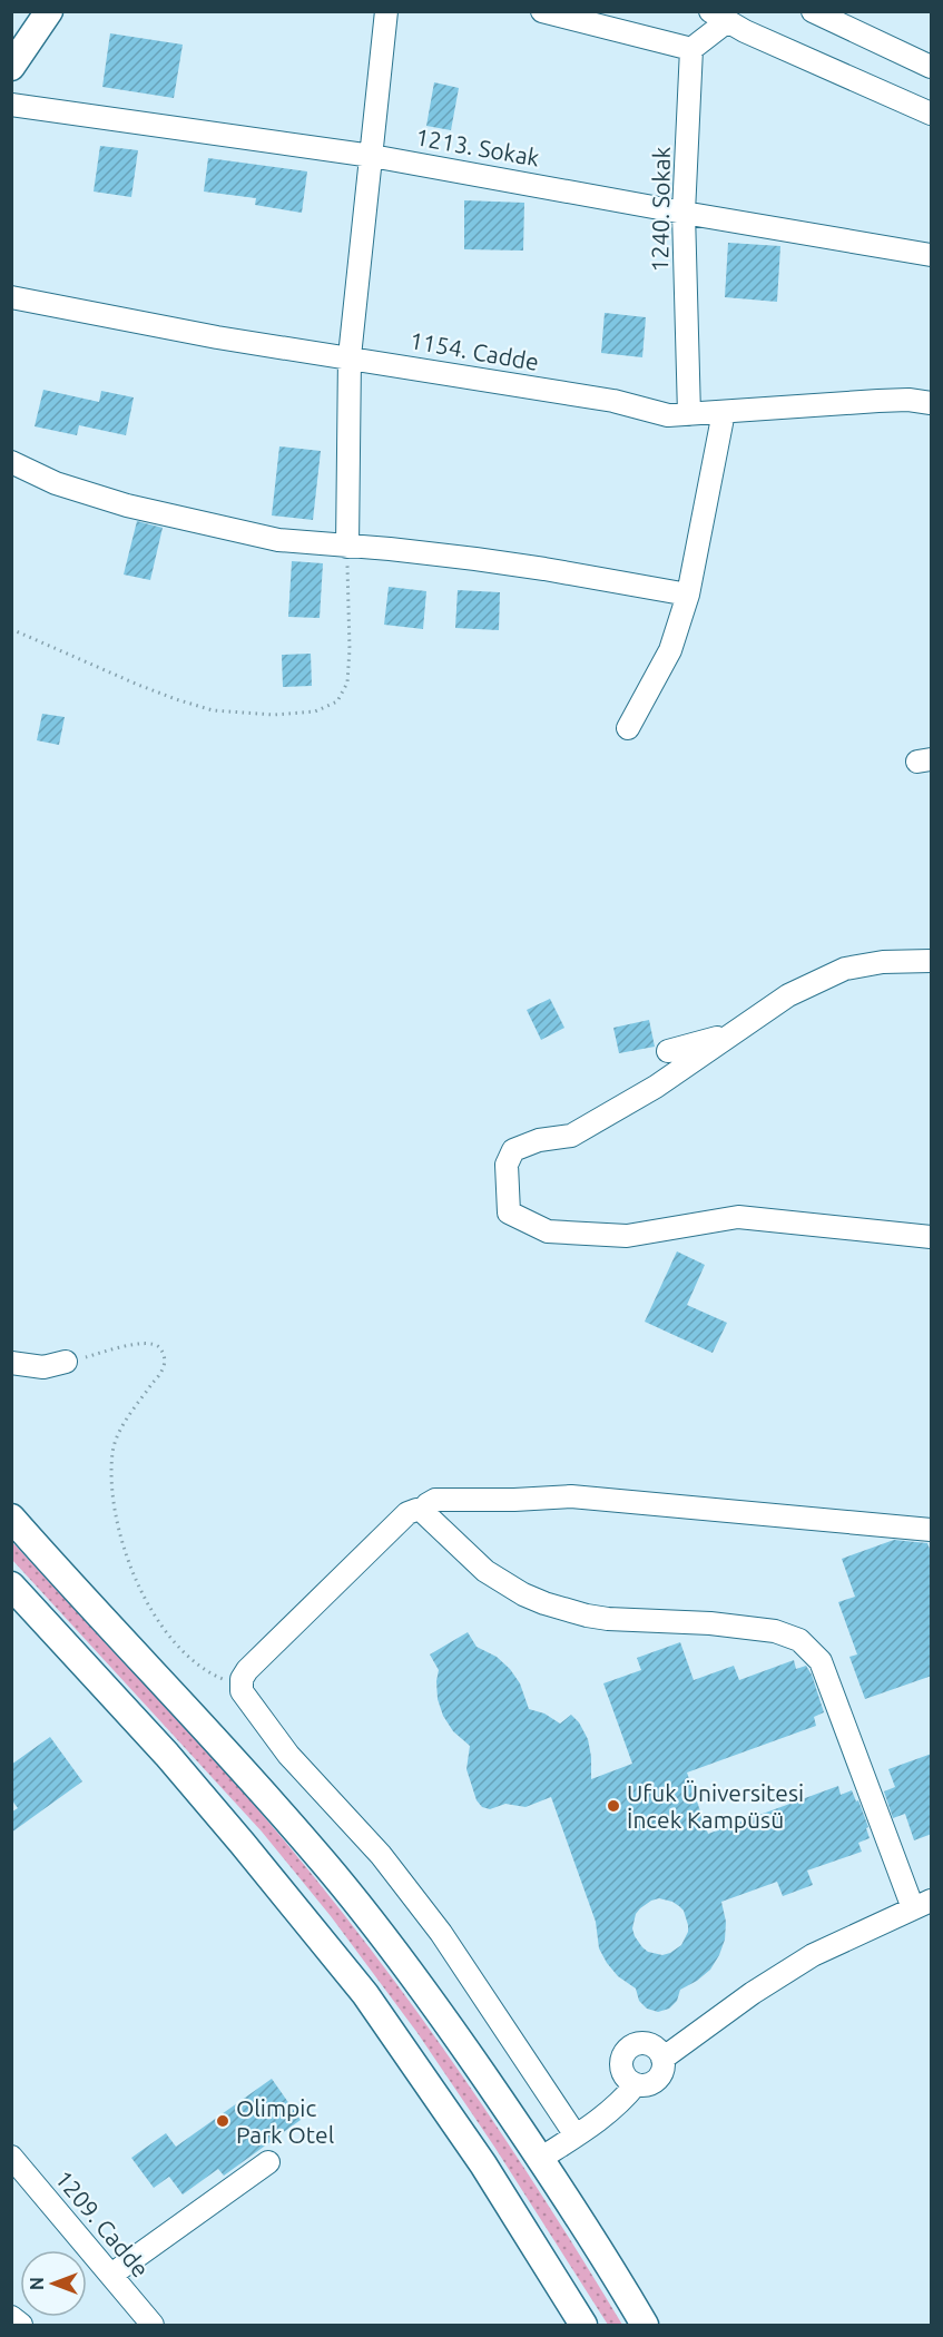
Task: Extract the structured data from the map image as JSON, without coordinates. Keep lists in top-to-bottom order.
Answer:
{
  "streets": {
    "street": [
      "1213. Sokak",
      "1240. Sokak",
      "1154. Cadde",
      "1209. Cadde"
    ]
  },
  "crossings": [
    ["1213. Sokak", "1240. Sokak"],
    ["1240. Sokak", "1154. Cadde"]
  ],
  "places": ["Ufuk Üniversitesi İncek Kampüsü", "Olimpic Park Otel"],
  "north": "left"
}
